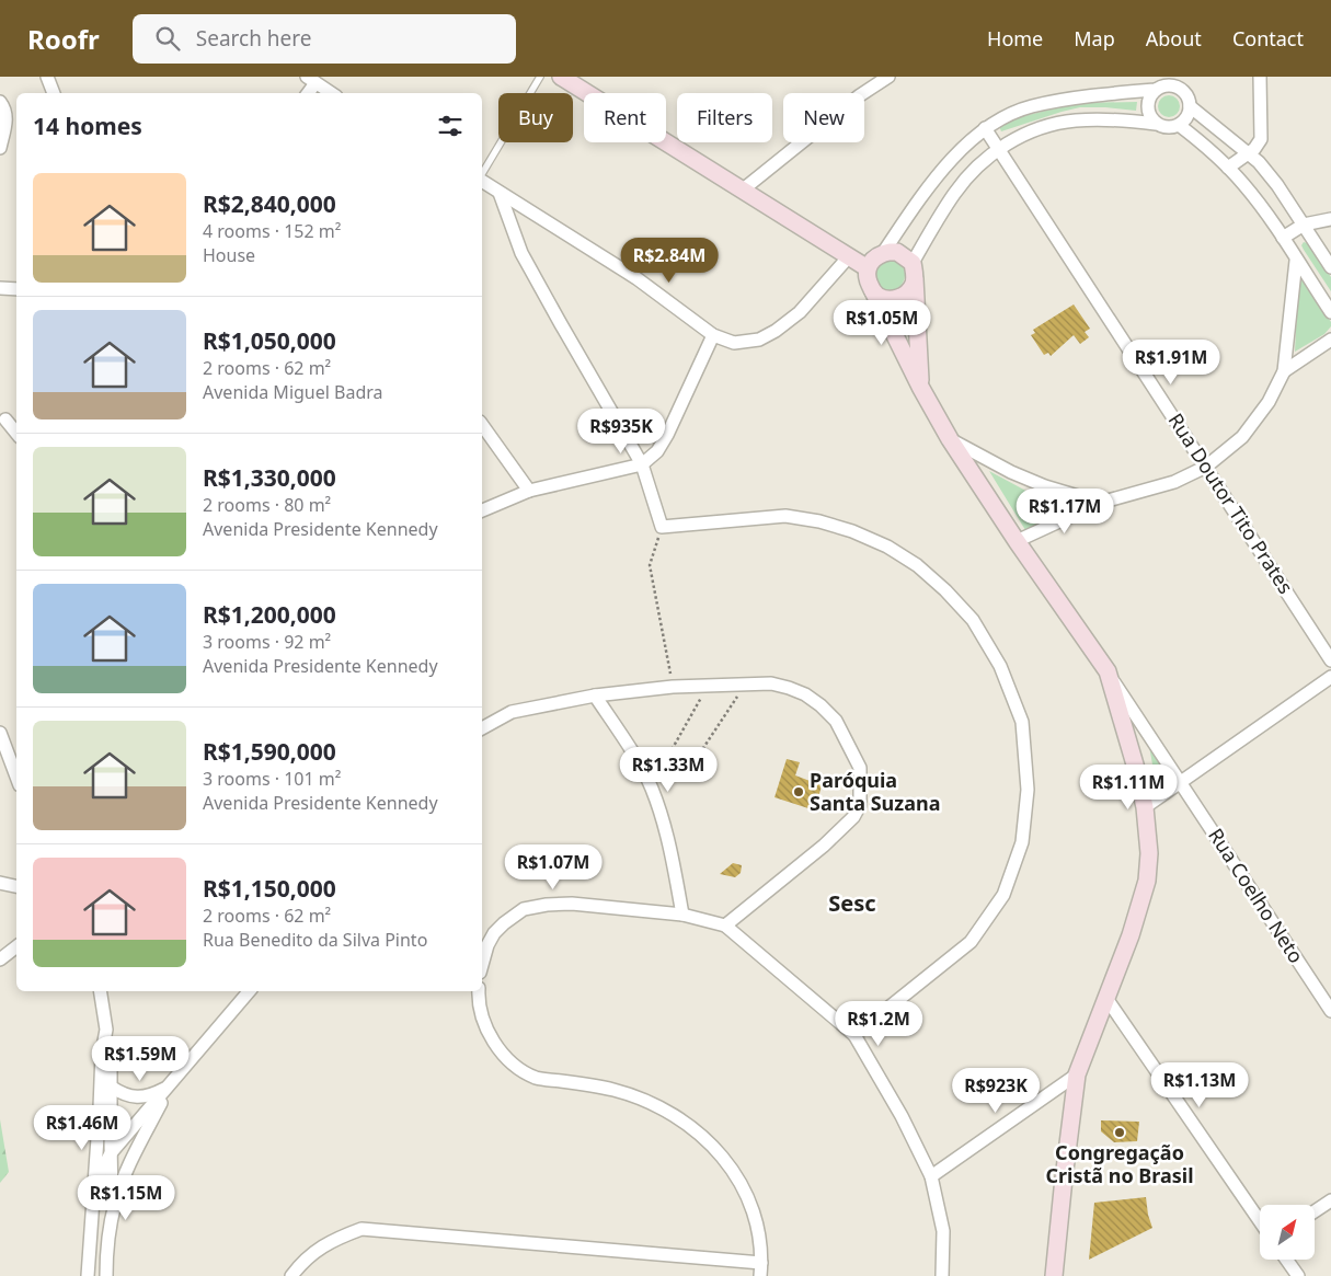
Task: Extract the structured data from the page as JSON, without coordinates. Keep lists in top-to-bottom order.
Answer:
{
  "streets": {
    "street": ["Rua Doutor Tito Prates", "Rua Coelho Neto"]
  },
  "districts": ["Sesc"],
  "places": ["Paróquia Santa Suzana", "Congregação Cristã no Brasil"],
  "north": "top right",
  "page": {
    "header": "Roofr",
    "search": "Search here",
    "nav": [
      "Home",
      "Map",
      "About",
      "Contact"
    ],
    "chip": [
      "Buy",
      "Rent",
      "Filters",
      "New"
    ],
    "heading": "14 homes",
    "list": [
      {
        "name": "R$2,840,000",
        "note": "4 rooms · 152 m² · House"
      },
      {
        "name": "R$1,050,000",
        "note": "2 rooms · 62 m² · Avenida Miguel Badra"
      },
      {
        "name": "R$1,330,000",
        "note": "2 rooms · 80 m² · Avenida Presidente Kennedy"
      },
      {
        "name": "R$1,200,000",
        "note": "3 rooms · 92 m² · Avenida Presidente Kennedy"
      },
      {
        "name": "R$1,590,000",
        "note": "3 rooms · 101 m² · Avenida Presidente Kennedy"
      },
      {
        "name": "R$1,150,000",
        "note": "2 rooms · 62 m² · Rua Benedito da Silva Pinto"
      }
    ],
    "price": [
      "R$2.84M",
      "R$1.05M",
      "R$1.91M",
      "R$935K",
      "R$1.17M",
      "R$1.33M",
      "R$1.11M",
      "R$1.07M",
      "R$1.2M",
      "R$1.59M",
      "R$1.13M",
      "R$923K",
      "R$1.46M",
      "R$1.15M"
    ]
  }
}
